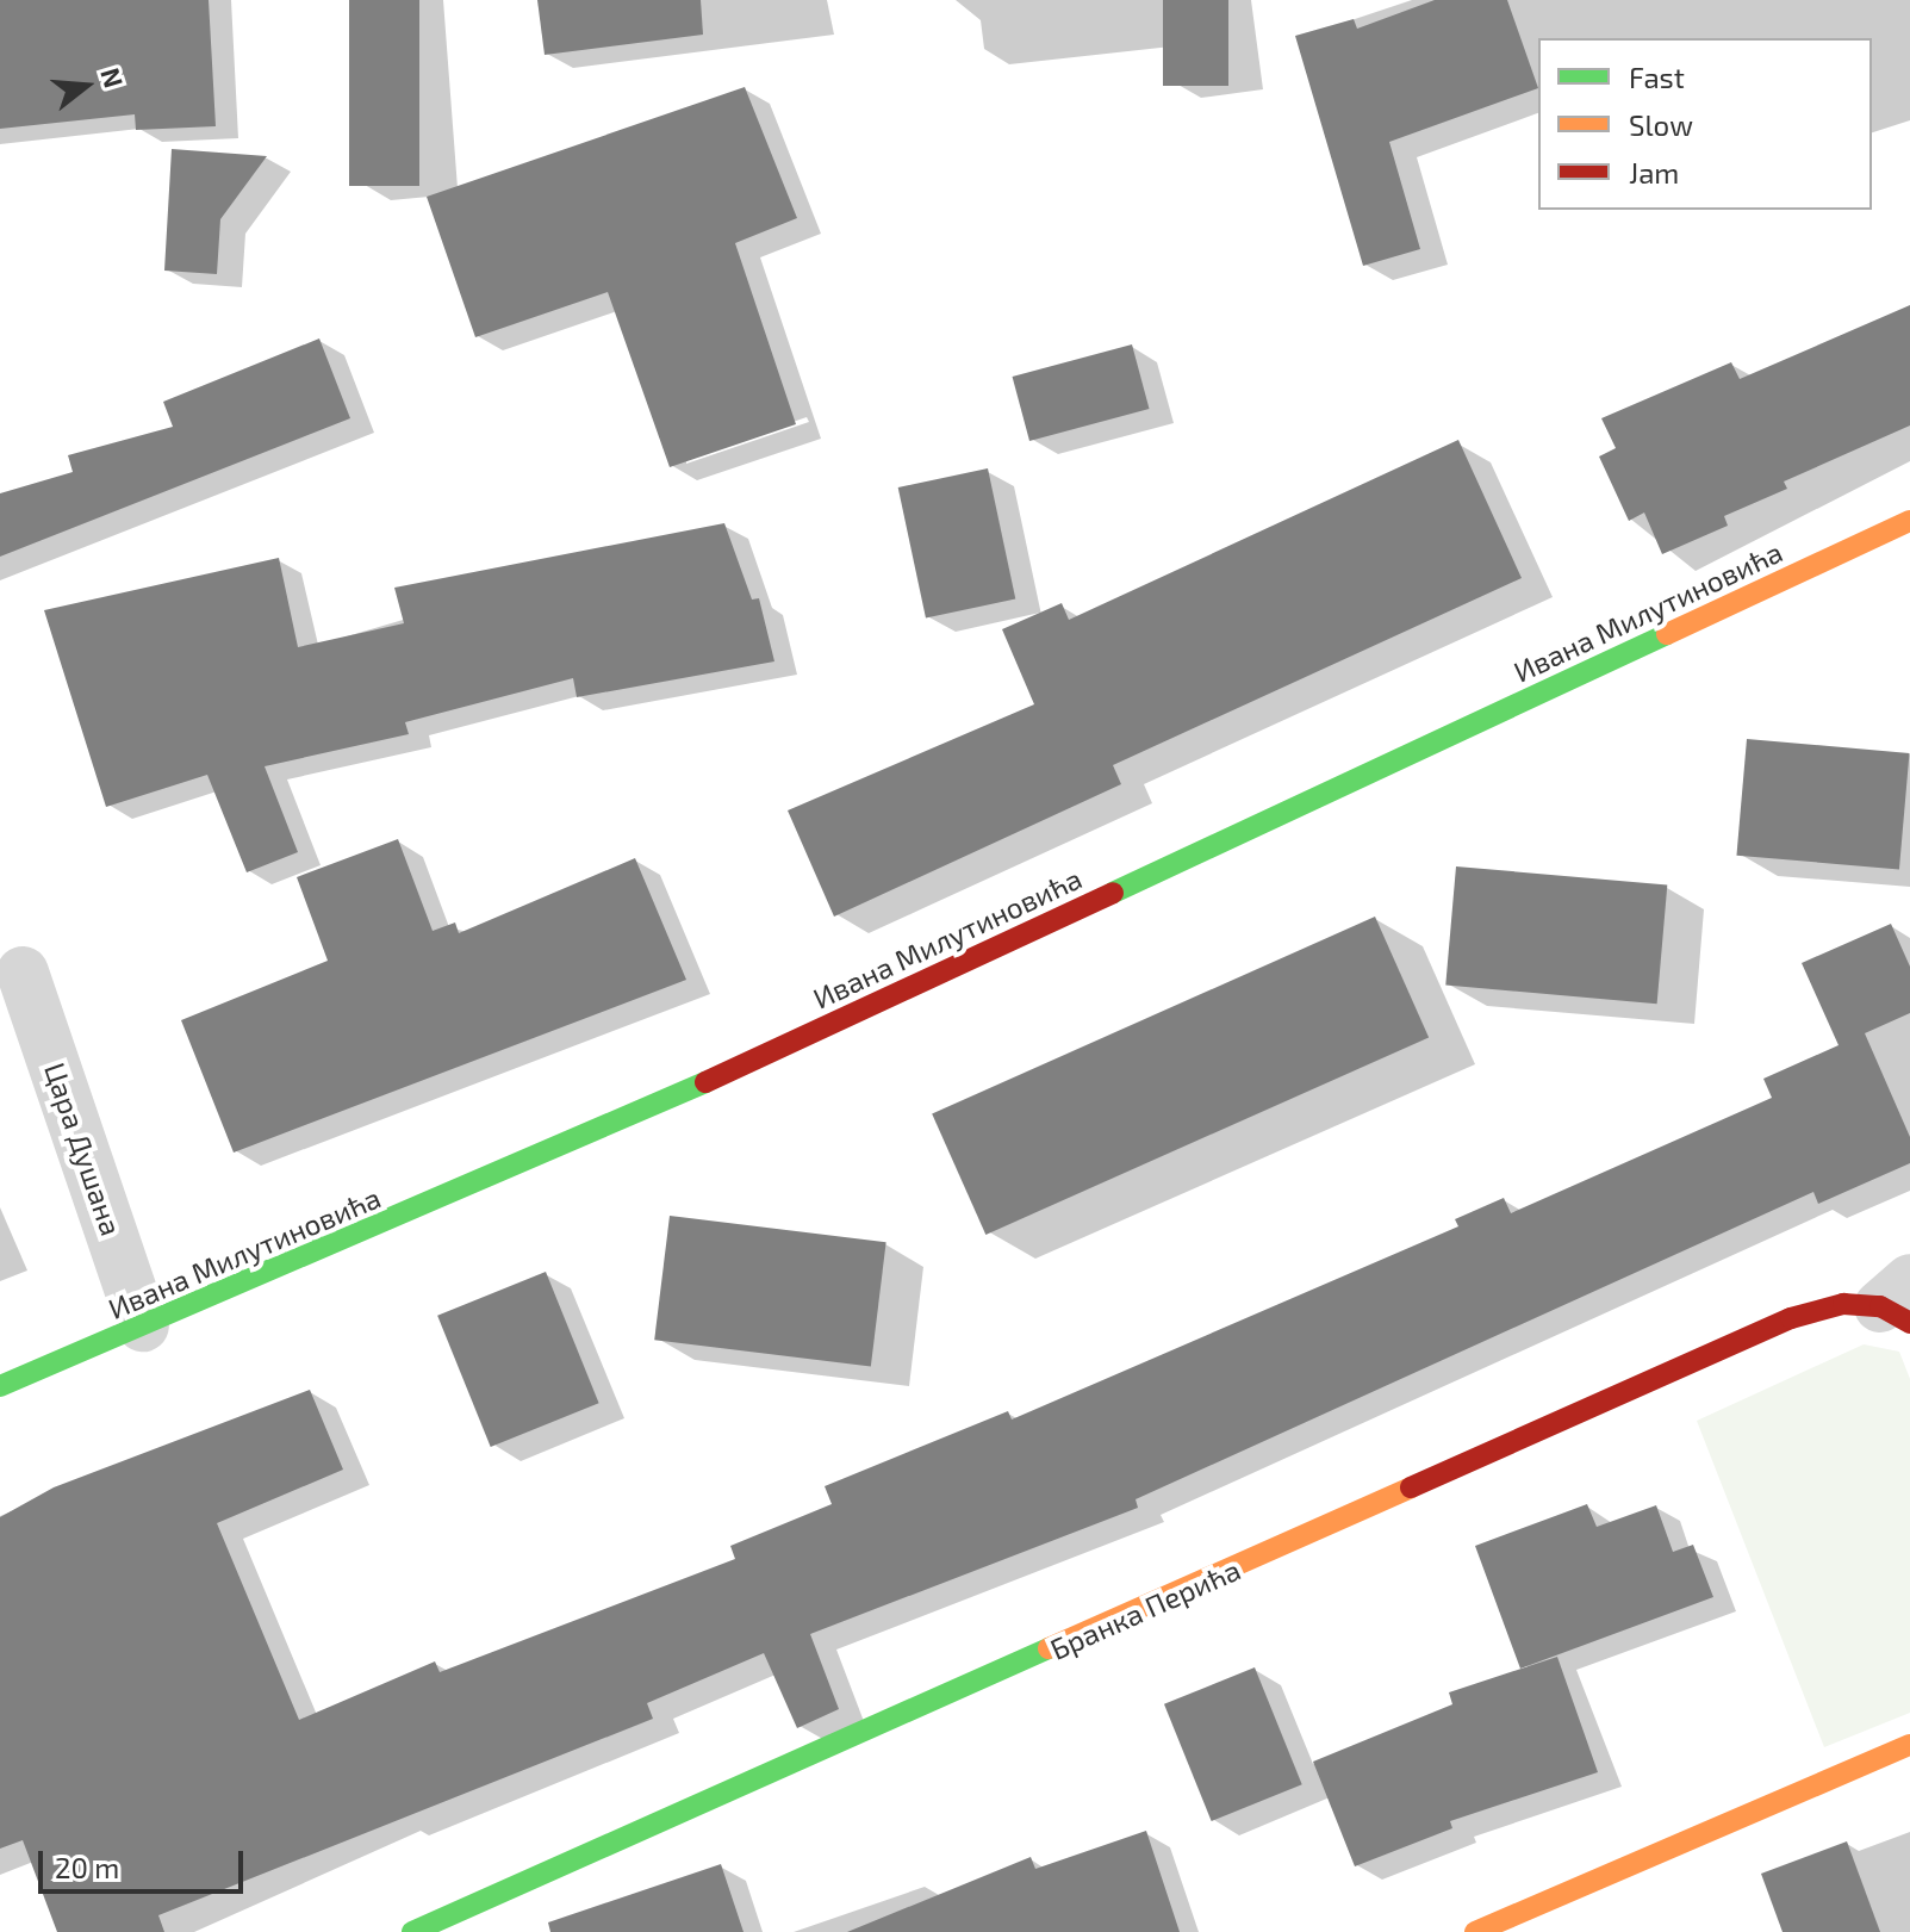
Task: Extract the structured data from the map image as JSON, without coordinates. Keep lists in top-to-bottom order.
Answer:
{
  "streets": {
    "street": ["Ивана Милутиновића", "Цара Душана", "Бранка Перића"]
  },
  "crossings": [
    ["Ивана Милутиновића", "Цара Душана"]
  ],
  "legend": ["Fast", "Slow", "Jam"],
  "scale_bar": "20 m",
  "north": "right"
}
